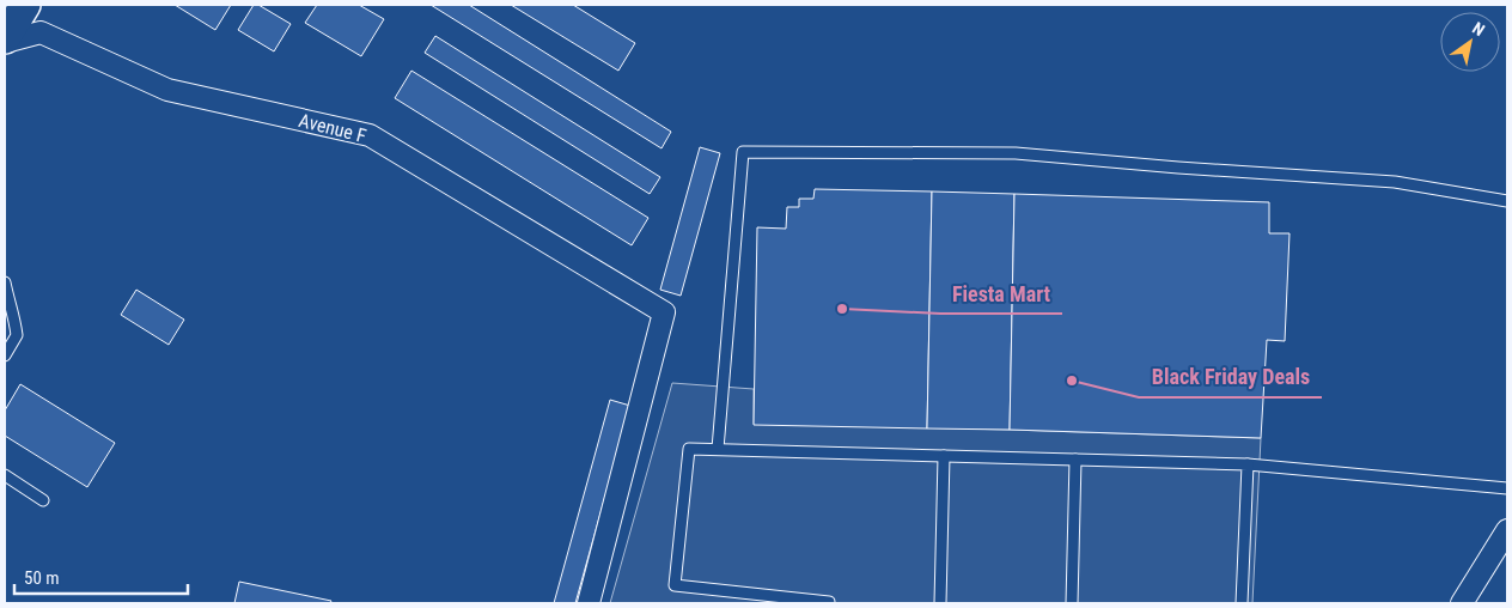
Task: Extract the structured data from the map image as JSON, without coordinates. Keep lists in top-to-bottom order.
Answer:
{
  "streets": {
    "street": ["Avenue F"]
  },
  "places": ["Fiesta Mart", "Black Friday Deals"],
  "scale_bar": "50 m",
  "north": "top right"
}
